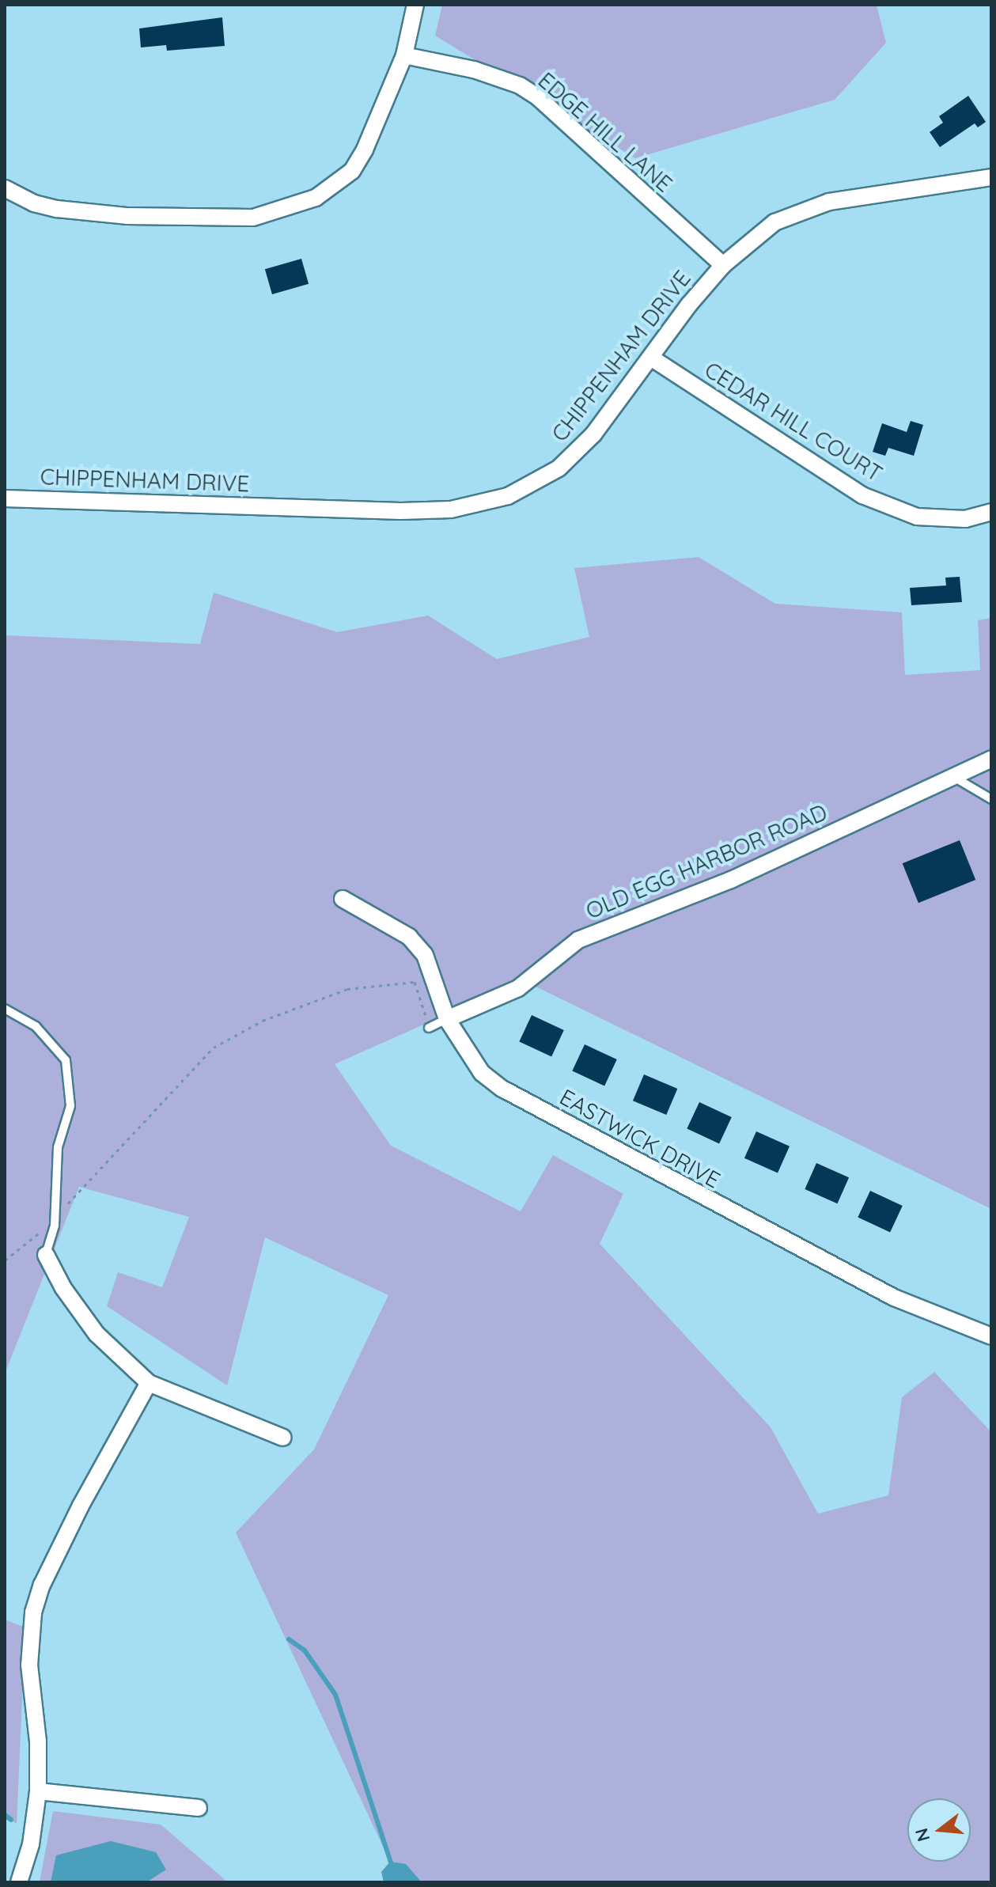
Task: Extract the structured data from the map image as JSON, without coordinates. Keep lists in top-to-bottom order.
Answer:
{
  "streets": {
    "street": [
      "EDGE HILL LANE",
      "CHIPPENHAM DRIVE",
      "CEDAR HILL COURT",
      "OLD EGG HARBOR ROAD",
      "EASTWICK DRIVE"
    ]
  },
  "crossings": [
    ["EDGE HILL LANE", "CHIPPENHAM DRIVE"],
    ["CHIPPENHAM DRIVE", "CEDAR HILL COURT"],
    ["OLD EGG HARBOR ROAD", "EASTWICK DRIVE"]
  ],
  "north": "left"
}
